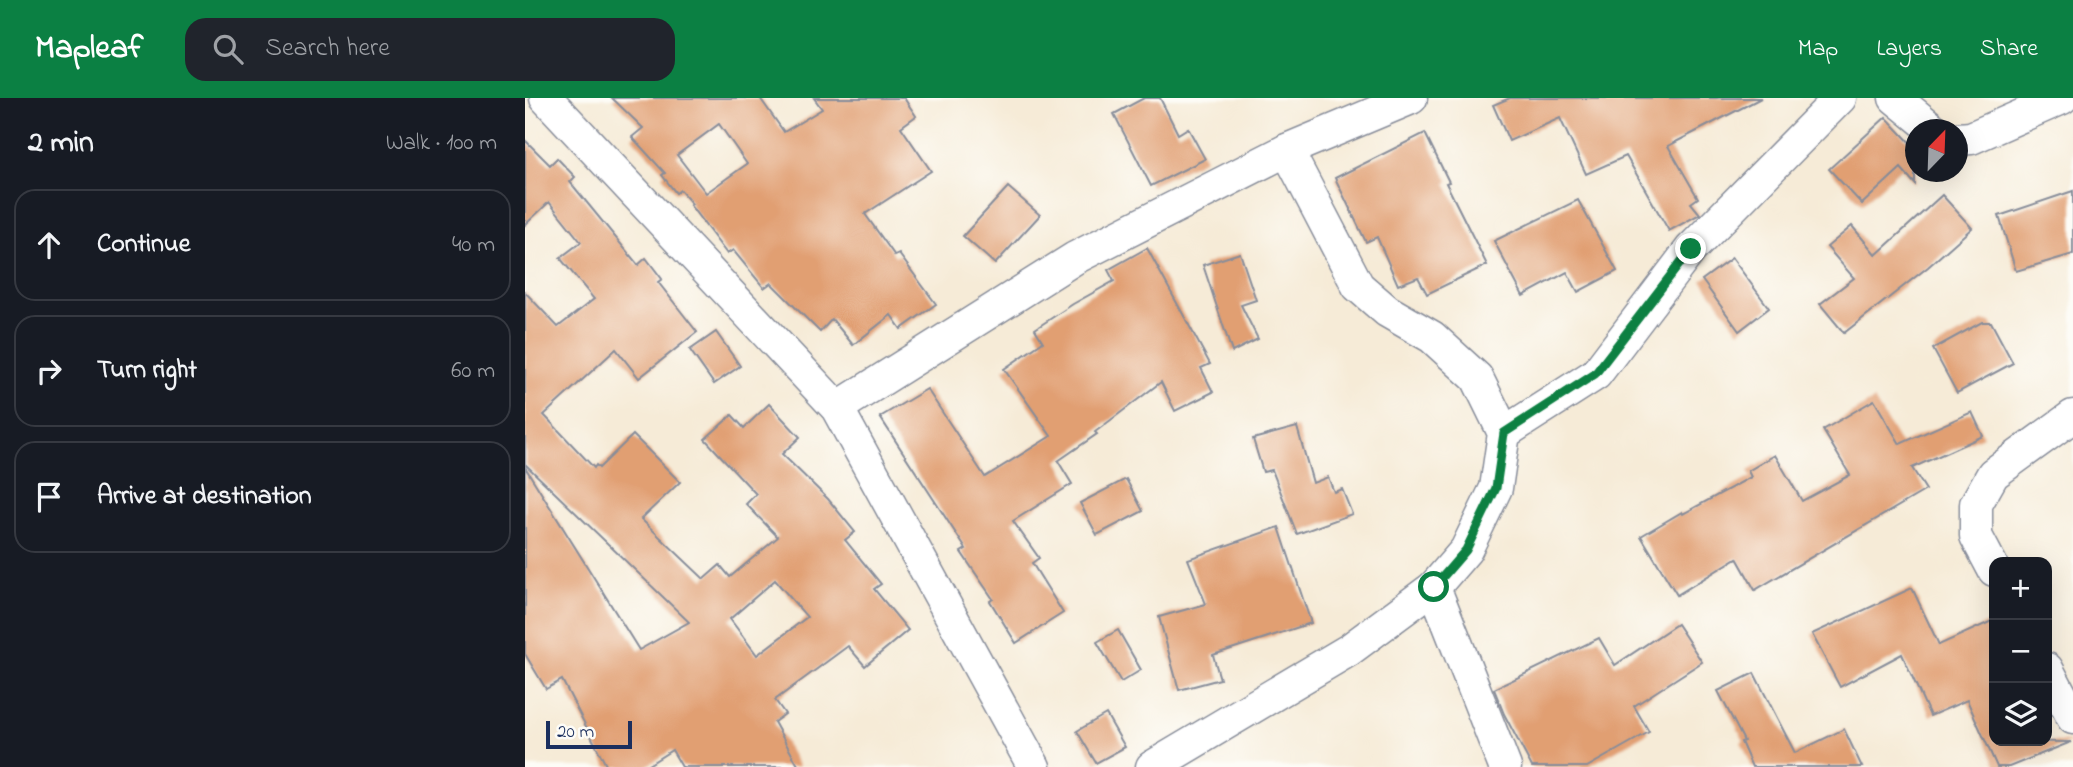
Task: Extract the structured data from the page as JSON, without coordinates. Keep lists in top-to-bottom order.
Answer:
{
  "scale_bar": "20 m",
  "north": "top right",
  "page": {
    "header": "Mapleaf",
    "search": "Search here",
    "nav": ["Map", "Layers", "Share"],
    "heading": ["2 min", "Walk · 100 m"],
    "list": [
      ["Continue", "40 m"],
      ["Turn right", "60 m"],
      "Arrive at destination"
    ],
    "map_buttons": ["+", "−"],
    "scale": "20 m"
  }
}
